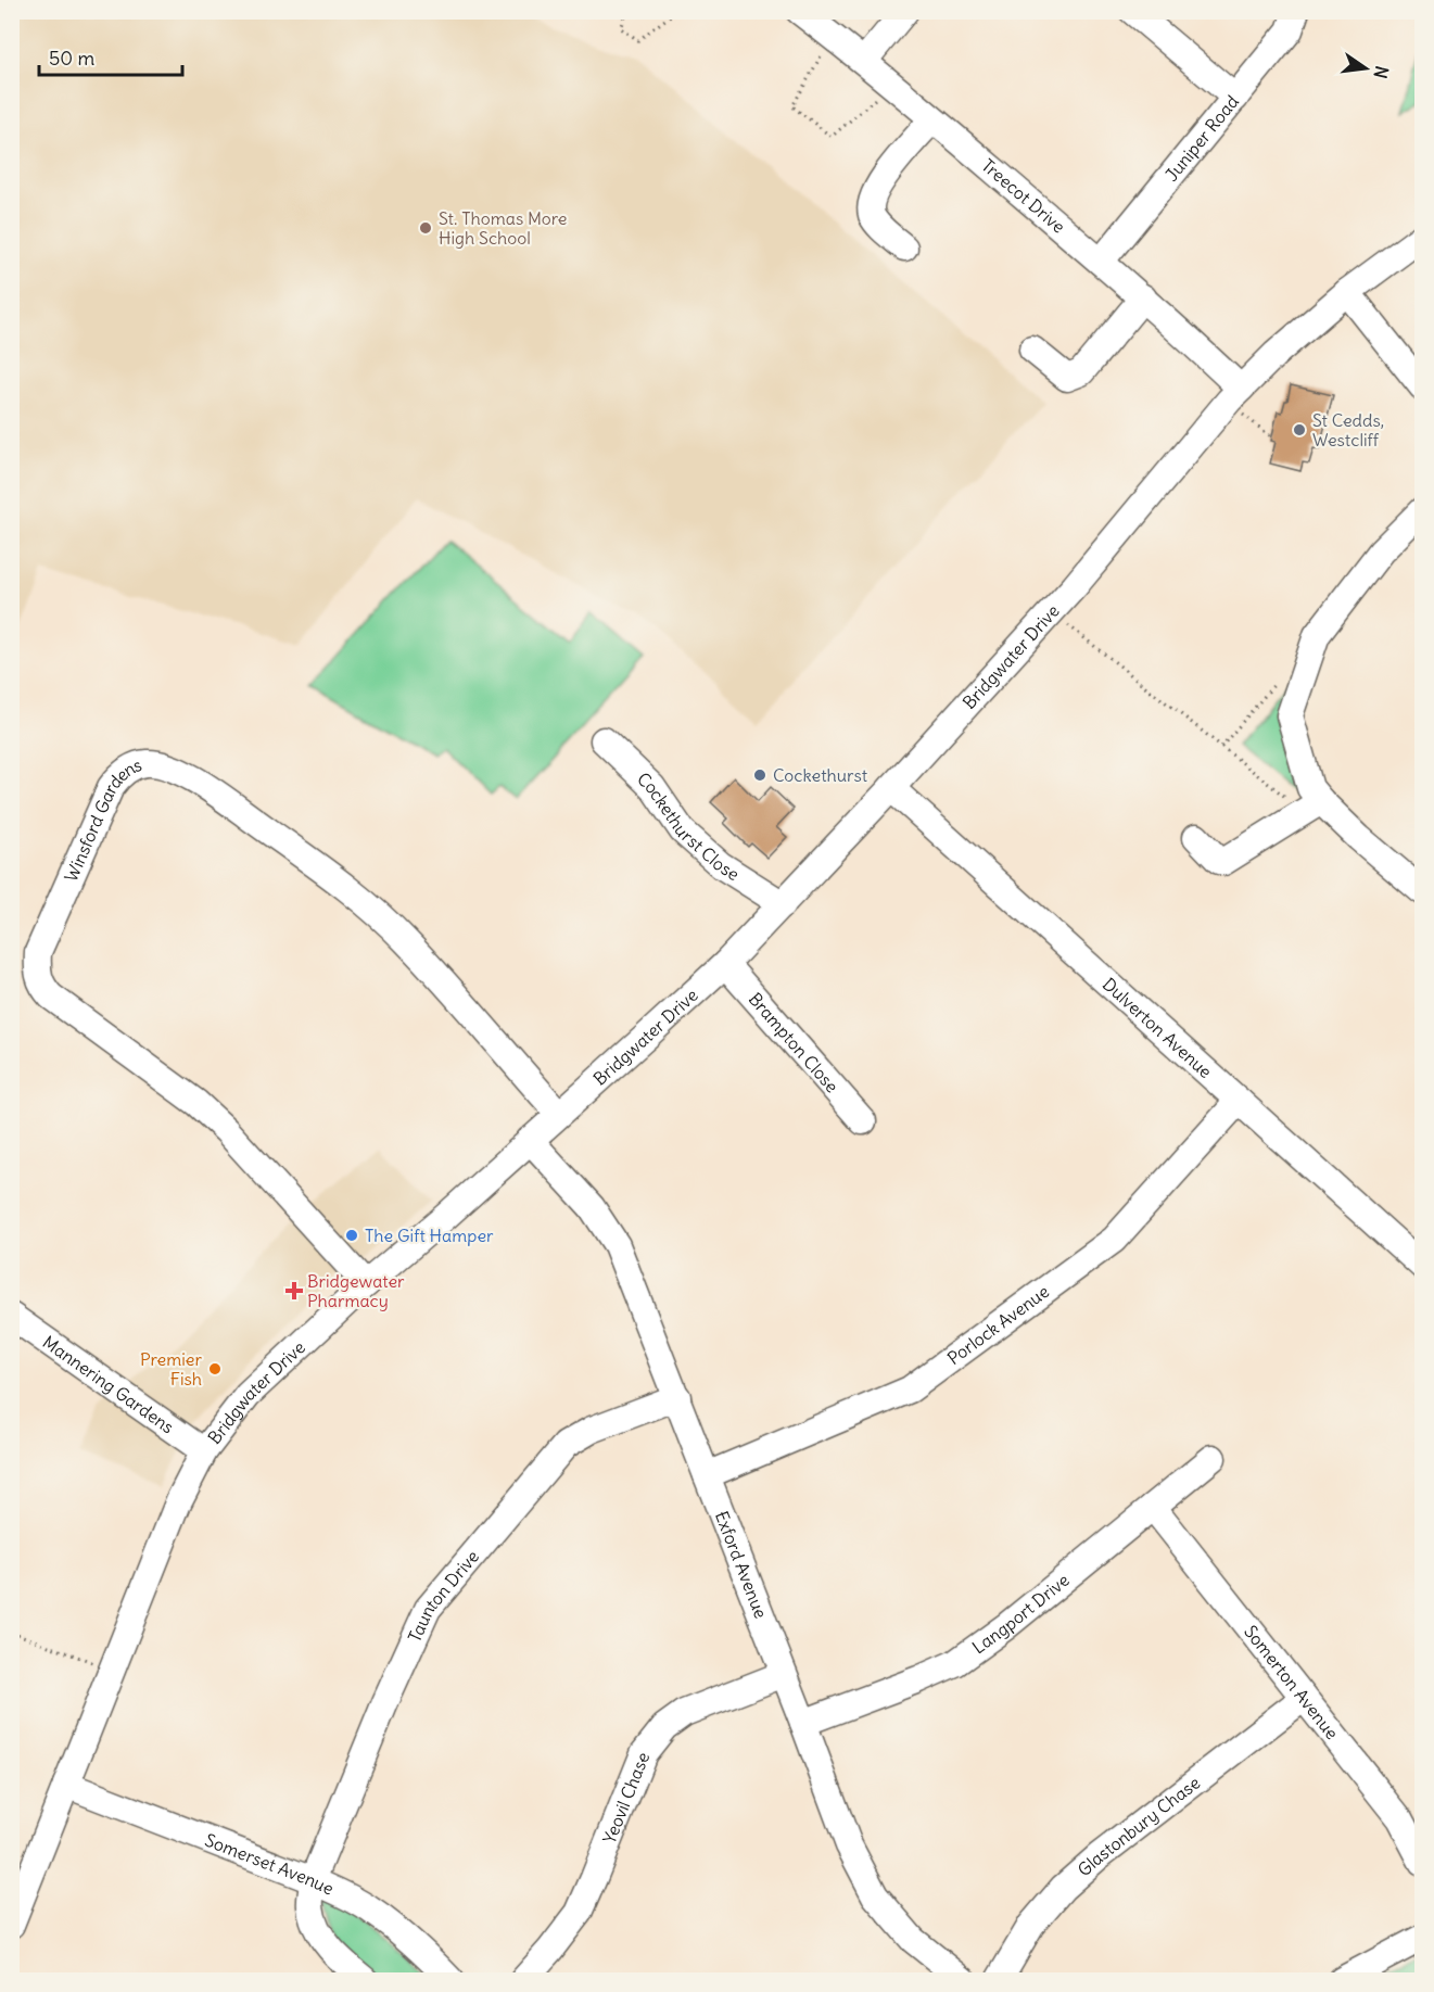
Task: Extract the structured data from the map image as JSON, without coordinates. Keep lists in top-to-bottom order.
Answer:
{
  "streets": {
    "street": [
      "Juniper Road",
      "Treecot Drive",
      "Bridgwater Drive",
      "Winsford Gardens",
      "Cockethurst Close",
      "Dulverton Avenue",
      "Brampton Close",
      "Porlock Avenue",
      "Mannering Gardens",
      "Exford Avenue",
      "Taunton Drive",
      "Langport Drive",
      "Somerton Avenue",
      "Yeovil Chase",
      "Glastonbury Chase",
      "Somerset Avenue"
    ]
  },
  "crossings": [
    ["Juniper Road", "Treecot Drive"],
    ["Treecot Drive", "Bridgwater Drive"],
    ["Bridgwater Drive", "Winsford Gardens"],
    ["Bridgwater Drive", "Cockethurst Close"],
    ["Bridgwater Drive", "Dulverton Avenue"],
    ["Bridgwater Drive", "Brampton Close"],
    ["Bridgwater Drive", "Mannering Gardens"],
    ["Bridgwater Drive", "Exford Avenue"],
    ["Bridgwater Drive", "Somerset Avenue"],
    ["Dulverton Avenue", "Porlock Avenue"],
    ["Porlock Avenue", "Exford Avenue"],
    ["Exford Avenue", "Taunton Drive"],
    ["Exford Avenue", "Langport Drive"],
    ["Exford Avenue", "Yeovil Chase"],
    ["Taunton Drive", "Somerset Avenue"],
    ["Langport Drive", "Somerton Avenue"],
    ["Somerton Avenue", "Glastonbury Chase"]
  ],
  "places": {
    "other": [
      "St. Thomas More High School",
      "St Cedds, Westcliff",
      "Cockethurst",
      "The Gift Hamper",
      "Premier Fish"
    ],
    "health": ["Bridgewater Pharmacy"]
  },
  "scale_bar": "50 m",
  "north": "right"
}
